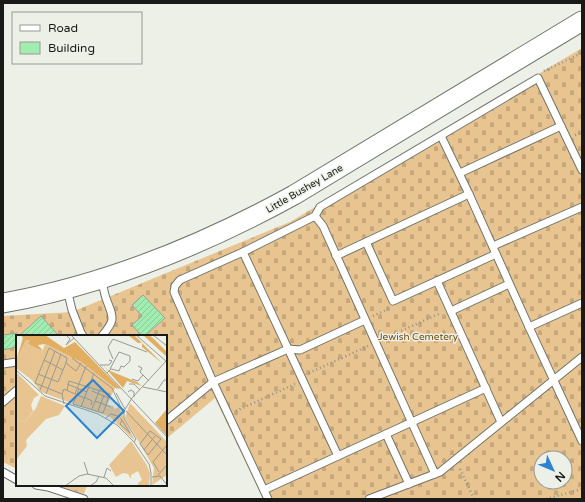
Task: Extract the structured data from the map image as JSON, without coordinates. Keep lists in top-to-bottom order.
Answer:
{
  "streets": {
    "street": ["Little Bushey Lane"]
  },
  "parks": ["Jewish Cemetery"],
  "legend": ["Road", "Building"],
  "north": "bottom right"
}
